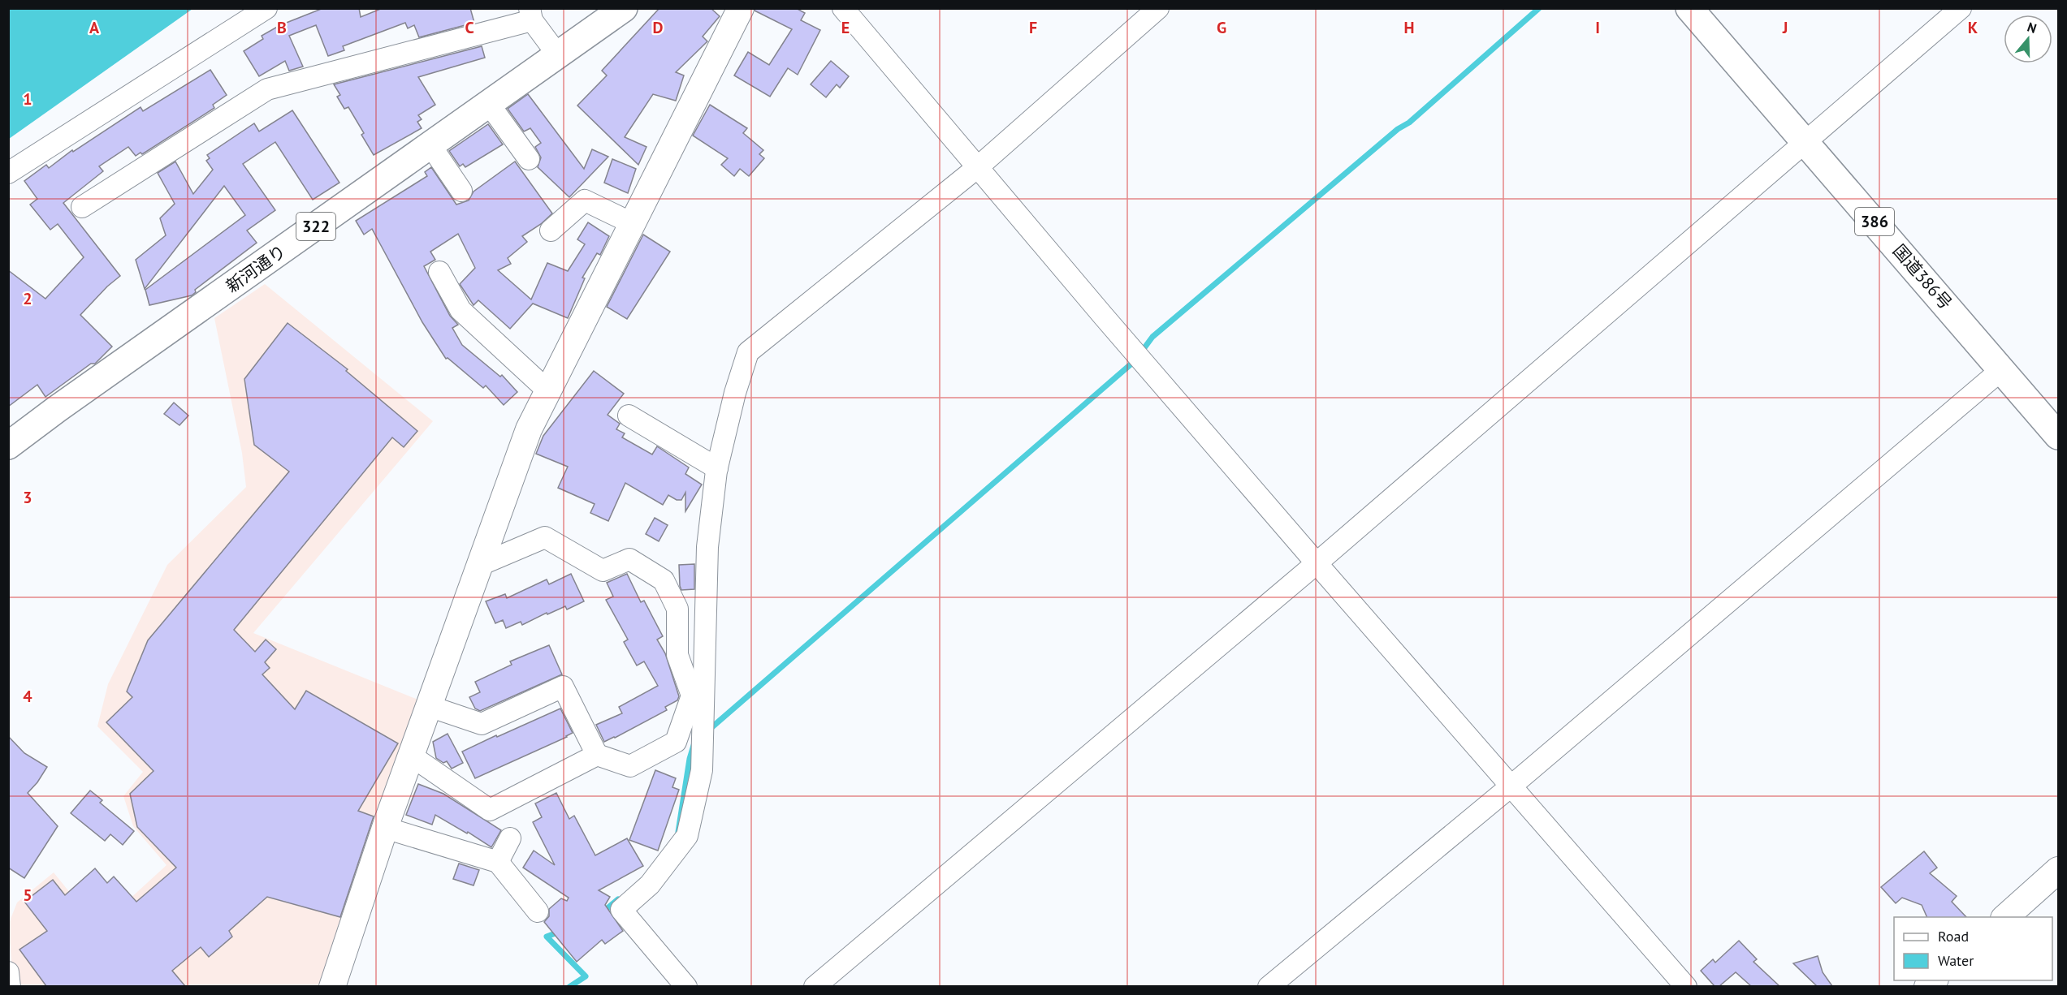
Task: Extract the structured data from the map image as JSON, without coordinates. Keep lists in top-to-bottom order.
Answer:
{
  "streets": {
    "highway": [
      "386",
      "322",
      "新河通り",
      "国道386号"
    ]
  },
  "legend": ["Road", "Water"],
  "north": "top",
  "grid": {
    "columns": [
      "A",
      "B",
      "C",
      "D",
      "E",
      "F",
      "G",
      "H",
      "I",
      "J",
      "K"
    ],
    "rows": [
      "1",
      "2",
      "3",
      "4",
      "5"
    ]
  }
}
